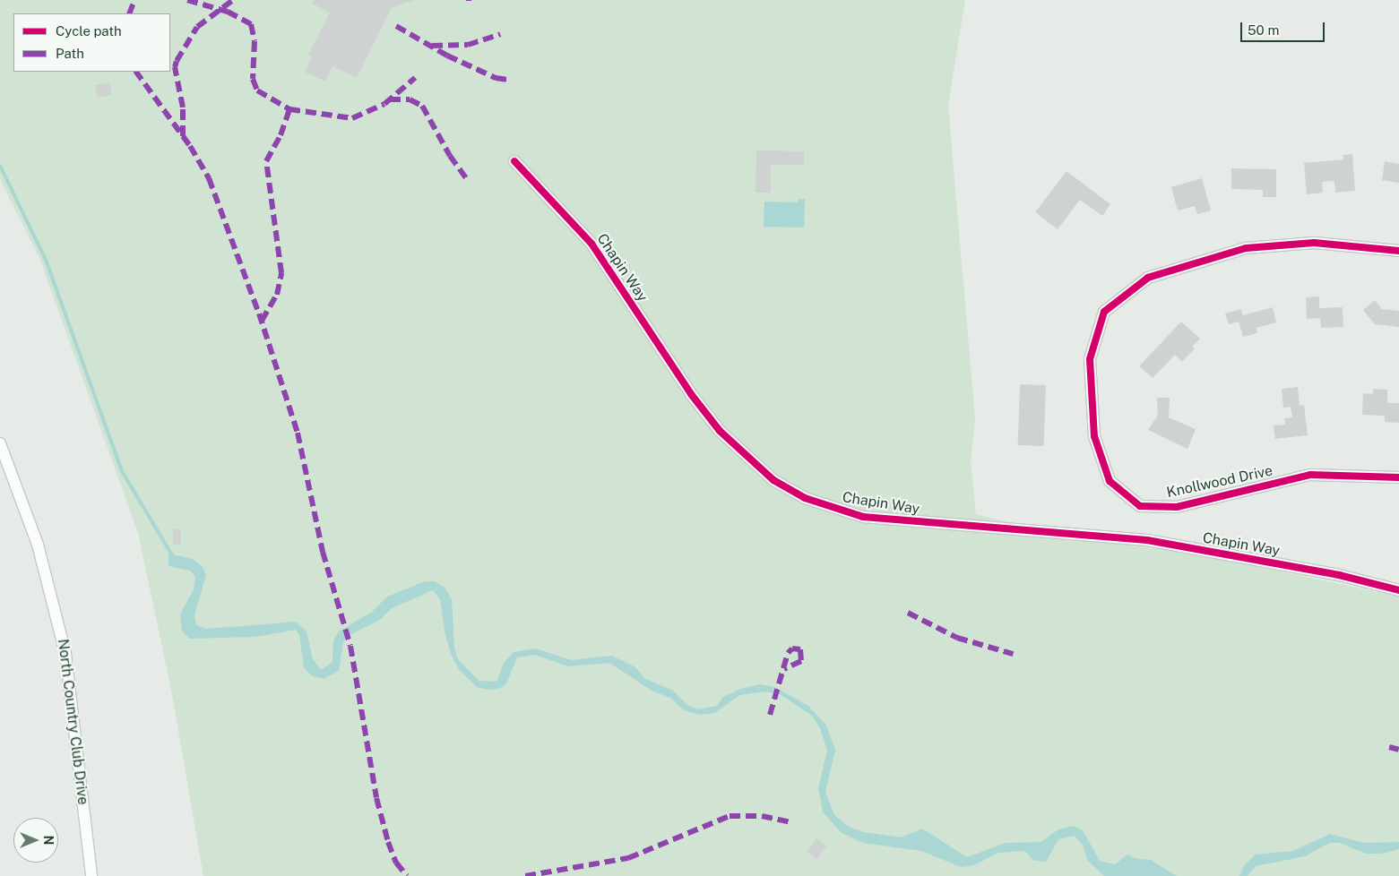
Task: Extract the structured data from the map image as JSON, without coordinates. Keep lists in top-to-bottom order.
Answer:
{
  "streets": {
    "street": ["Chapin Way", "Knollwood Drive", "North Country Club Drive"]
  },
  "legend": ["Cycle path", "Path"],
  "scale_bar": "50 m",
  "north": "right"
}
